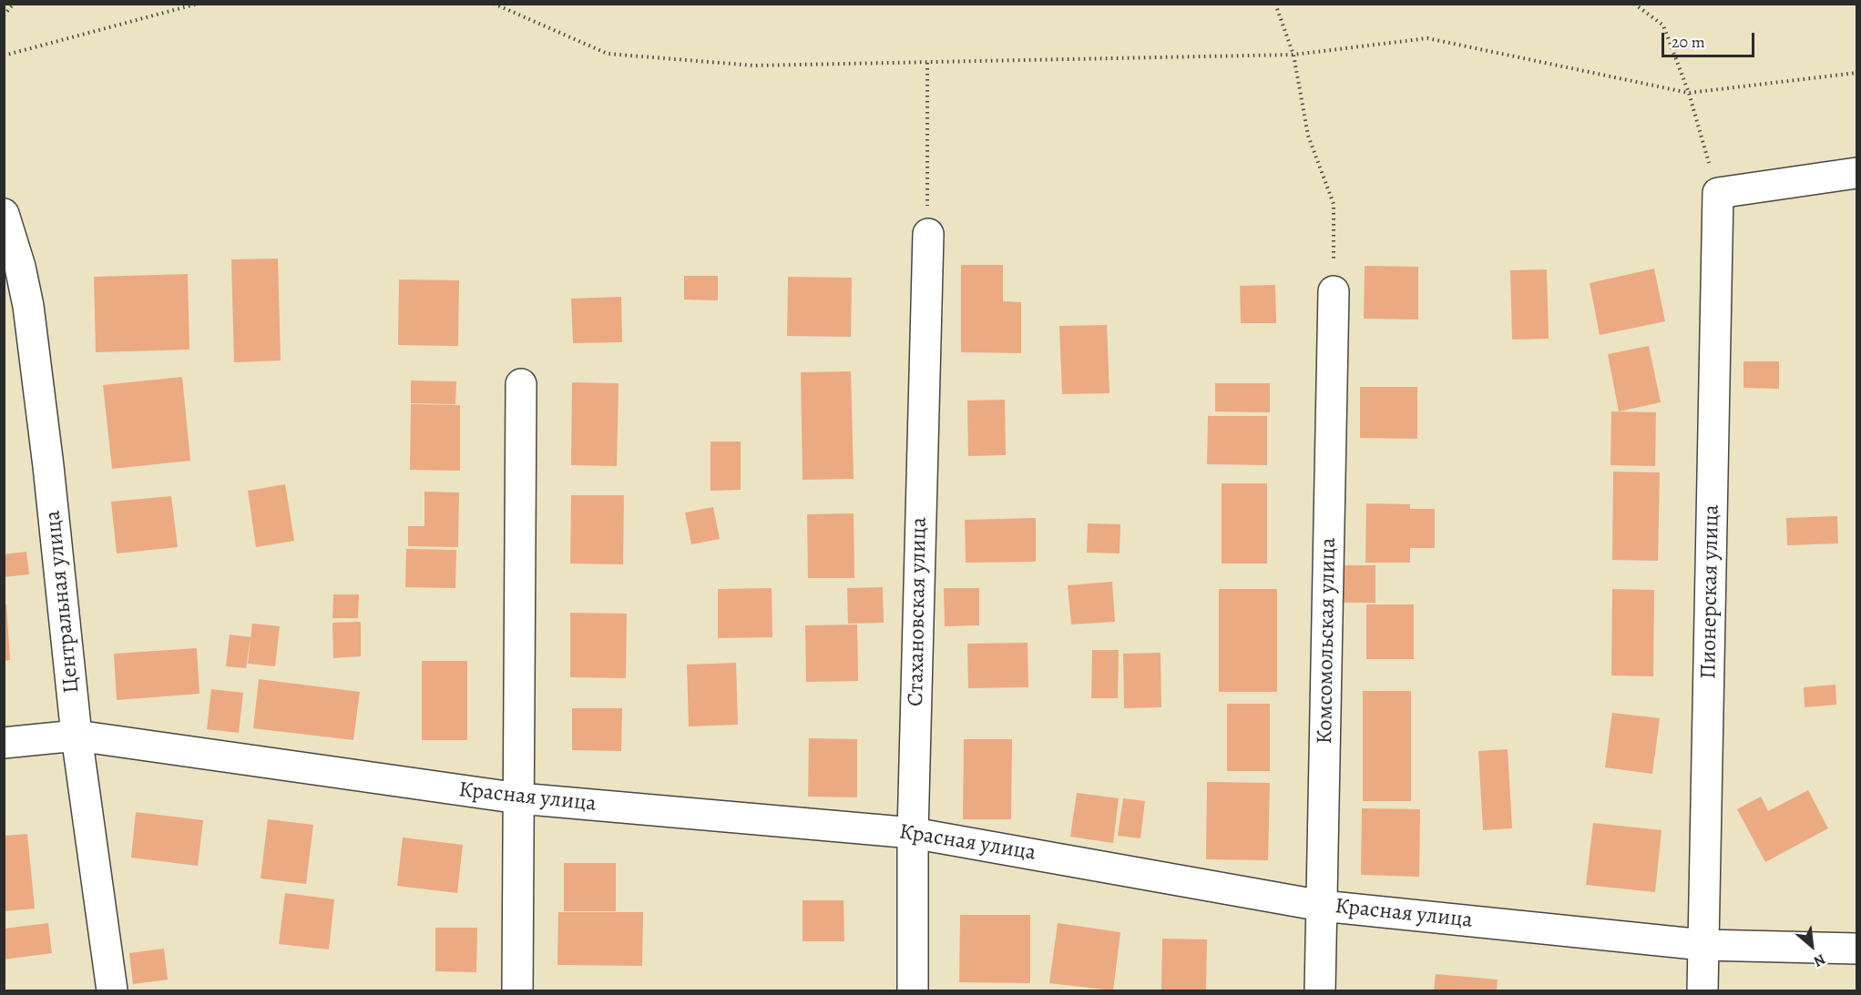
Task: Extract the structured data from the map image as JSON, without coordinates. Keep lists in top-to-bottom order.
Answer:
{
  "streets": {
    "street": [
      "Пионерская улица",
      "Центральная улица",
      "Стахановская улица",
      "Комсомольская улица",
      "Красная улица"
    ]
  },
  "crossings": [
    ["Пионерская улица", "Красная улица"],
    ["Центральная улица", "Красная улица"],
    ["Стахановская улица", "Красная улица"],
    ["Комсомольская улица", "Красная улица"]
  ],
  "scale_bar": "20 m",
  "north": "bottom right"
}
